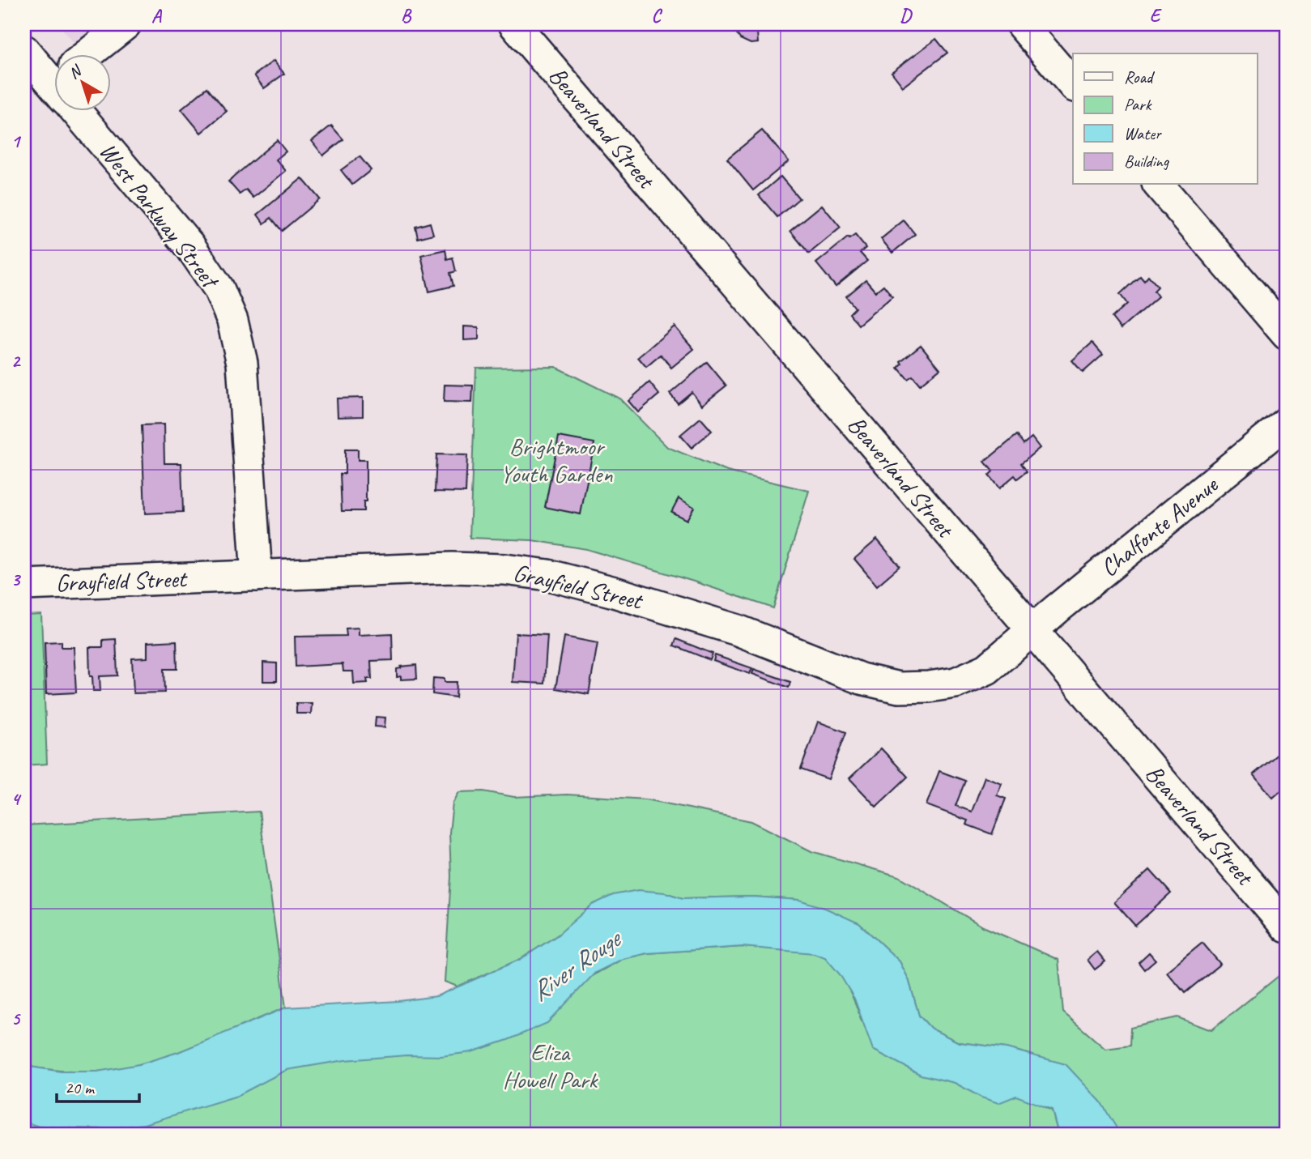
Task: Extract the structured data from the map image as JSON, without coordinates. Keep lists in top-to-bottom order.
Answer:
{
  "streets": {
    "street": [
      "Beaverland Street",
      "West Parkway Street",
      "Chalfonte Avenue",
      "Grayfield Street"
    ]
  },
  "crossings": [
    ["Beaverland Street", "Chalfonte Avenue"],
    ["Beaverland Street", "Grayfield Street"],
    ["West Parkway Street", "Grayfield Street"],
    ["Chalfonte Avenue", "Grayfield Street"]
  ],
  "water": ["River Rouge"],
  "parks": ["Brightmoor Youth Garden", "Eliza Howell Park"],
  "legend": [
    "Road",
    "Park",
    "Water",
    "Building"
  ],
  "scale_bar": "20 m",
  "north": "top left",
  "grid": {
    "columns": [
      "A",
      "B",
      "C",
      "D",
      "E"
    ],
    "rows": [
      "1",
      "2",
      "3",
      "4",
      "5"
    ]
  }
}
